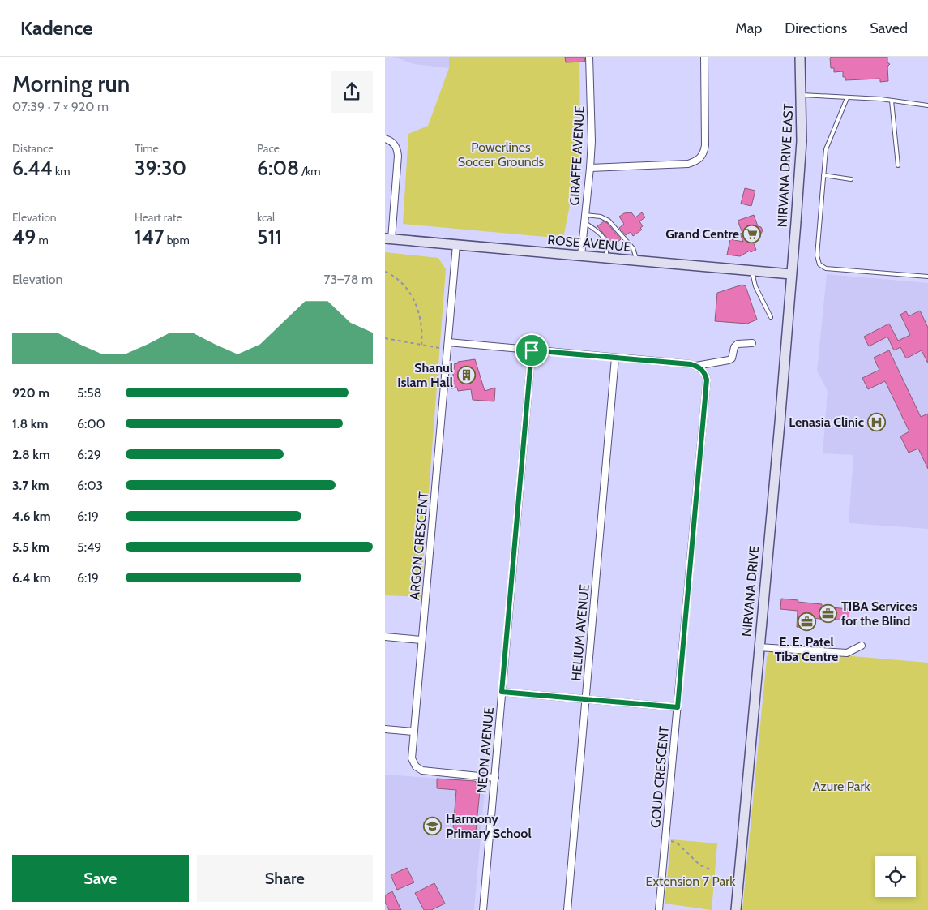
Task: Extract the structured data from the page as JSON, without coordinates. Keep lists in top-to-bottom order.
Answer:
{
  "streets": {
    "main road": ["NIRVANA DRIVE EAST", "ROSE AVENUE", "NIRVANA DRIVE"],
    "street": [
      "GIRAFFE AVENUE",
      "ARGON CRESCENT",
      "HELIUM AVENUE",
      "NEON AVENUE",
      "GOUD CRESCENT"
    ]
  },
  "crossings": [
    ["GIRAFFE AVENUE", "ROSE AVENUE"],
    ["NIRVANA DRIVE EAST", "ROSE AVENUE"],
    ["NIRVANA DRIVE EAST", "NIRVANA DRIVE"],
    ["ROSE AVENUE", "ARGON CRESCENT"],
    ["ROSE AVENUE", "NIRVANA DRIVE"],
    ["ARGON CRESCENT", "NEON AVENUE"]
  ],
  "parks": ["Powerlines Soccer Grounds", "Azure Park", "Extension 7 Park"],
  "places": {
    "supermarket": ["Grand Centre"],
    "building": ["Shanul Islam Hall"],
    "hospital": ["Lenasia Clinic"],
    "office": ["TIBA Services for the Blind", "E. E. Patel Tiba Centre"],
    "school or university": ["Harmony Primary School"]
  },
  "page": {
    "header": "Kadence",
    "nav": ["Map", "Directions", "Saved"],
    "heading": ["Morning run", "07:39 · 7 × 920 m"],
    "stats": [
      ["Distance", "6.44 km"],
      ["Time", "39:30"],
      ["Pace", "6:08 /km"],
      ["Elevation", "49 m"],
      ["Heart rate", "147 bpm"],
      ["kcal", "511"]
    ],
    "chart": ["Elevation", "73–78 m"],
    "list": [
      {
        "name": "920 m",
        "note": "5:58"
      },
      {
        "name": "1.8 km",
        "note": "6:00"
      },
      {
        "name": "2.8 km",
        "note": "6:29"
      },
      {
        "name": "3.7 km",
        "note": "6:03"
      },
      {
        "name": "4.6 km",
        "note": "6:19"
      },
      {
        "name": "5.5 km",
        "note": "5:49"
      },
      {
        "name": "6.4 km",
        "note": "6:19"
      }
    ],
    "buttons": ["Save", "Share"]
  }
}
